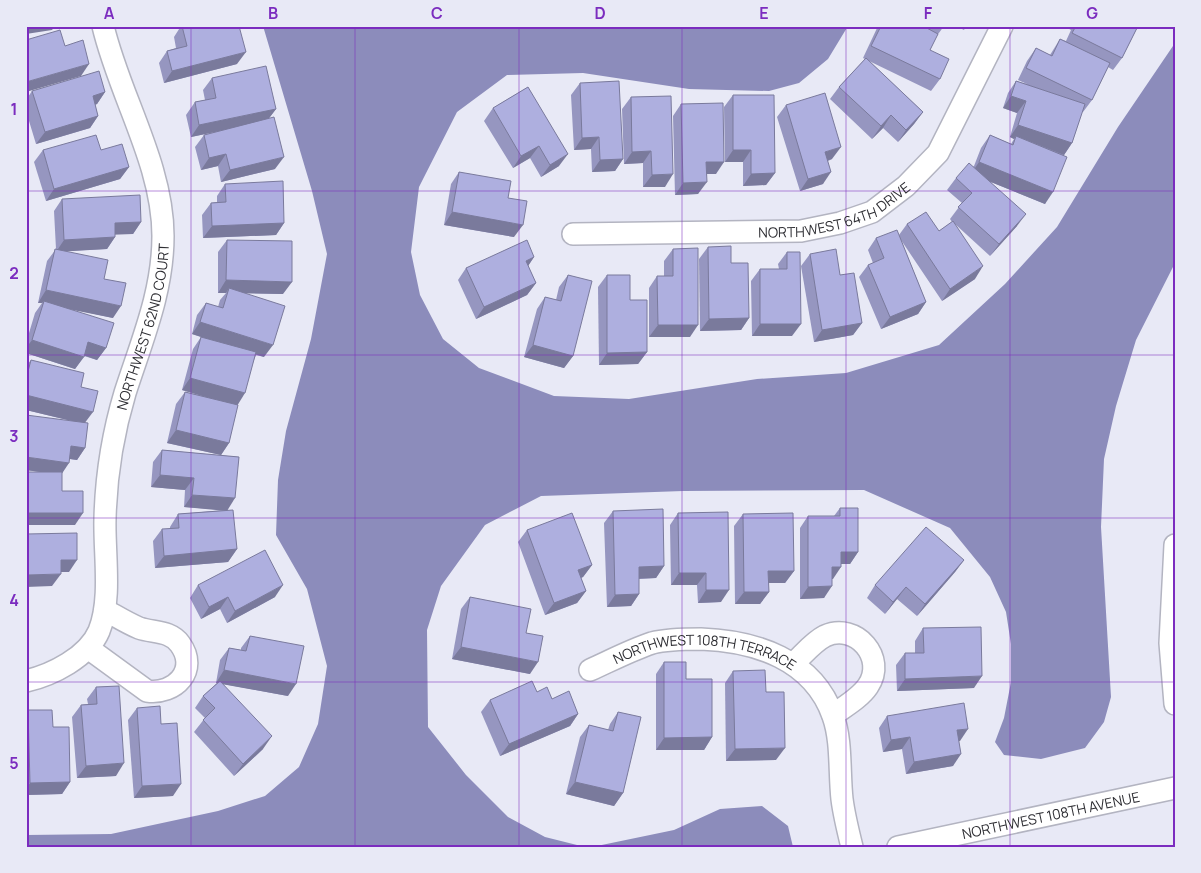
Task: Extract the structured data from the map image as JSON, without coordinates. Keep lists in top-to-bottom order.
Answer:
{
  "streets": {
    "street": [
      "NORTHWEST 64TH DRIVE",
      "NORTHWEST 62ND COURT",
      "NORTHWEST 108TH TERRACE",
      "NORTHWEST 108TH AVENUE"
    ]
  },
  "grid": {
    "columns": [
      "A",
      "B",
      "C",
      "D",
      "E",
      "F",
      "G"
    ],
    "rows": [
      "1",
      "2",
      "3",
      "4",
      "5"
    ]
  }
}
